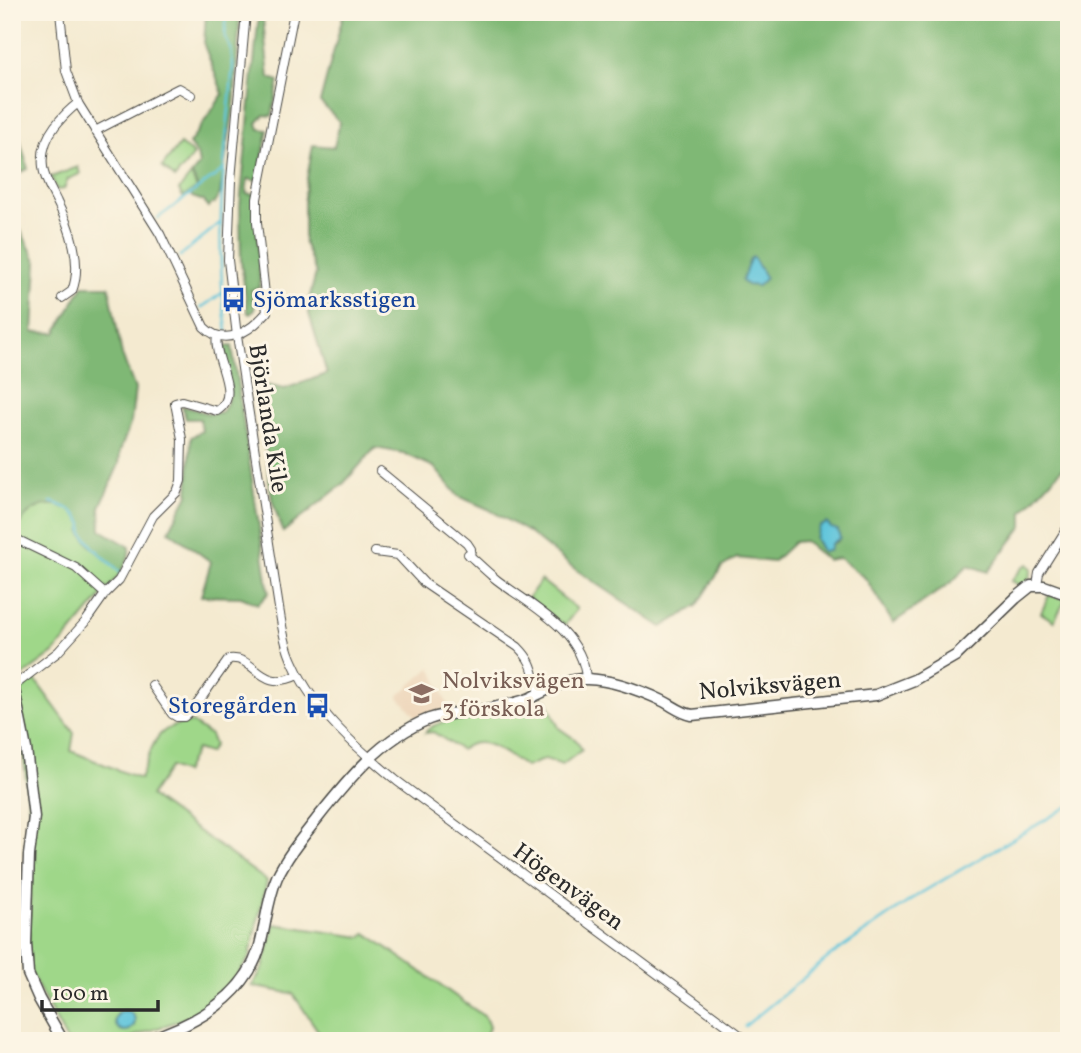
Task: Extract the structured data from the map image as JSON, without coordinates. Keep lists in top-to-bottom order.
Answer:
{
  "streets": {
    "street": ["Björlanda Kile", "Nolviksvägen", "Högenvägen"]
  },
  "crossings": [
    ["Björlanda Kile", "Högenvägen"]
  ],
  "places": {
    "bus stop": ["Sjömarksstigen", "Storegården"],
    "school or university": ["Nolviksvägen 3 förskola"]
  },
  "scale_bar": "100 m"
}
